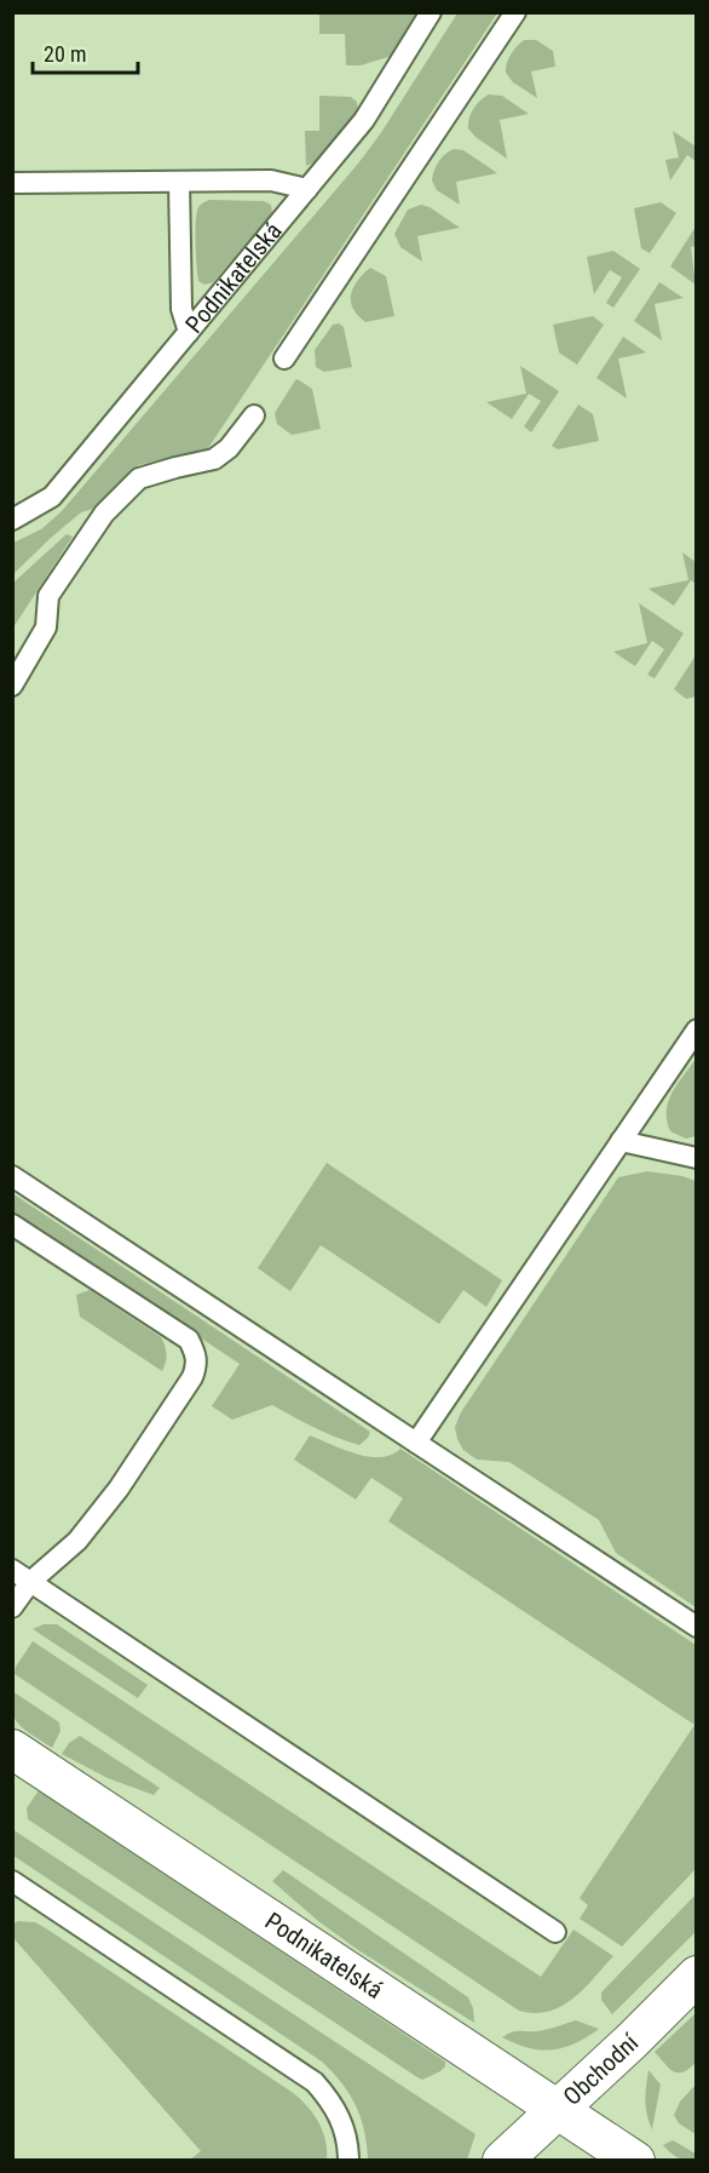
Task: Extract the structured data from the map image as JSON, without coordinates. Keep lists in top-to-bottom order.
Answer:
{
  "streets": {
    "street": ["Podnikatelská", "Obchodní"]
  },
  "crossings": [
    ["Podnikatelská", "Obchodní"]
  ],
  "scale_bar": "20 m"
}
